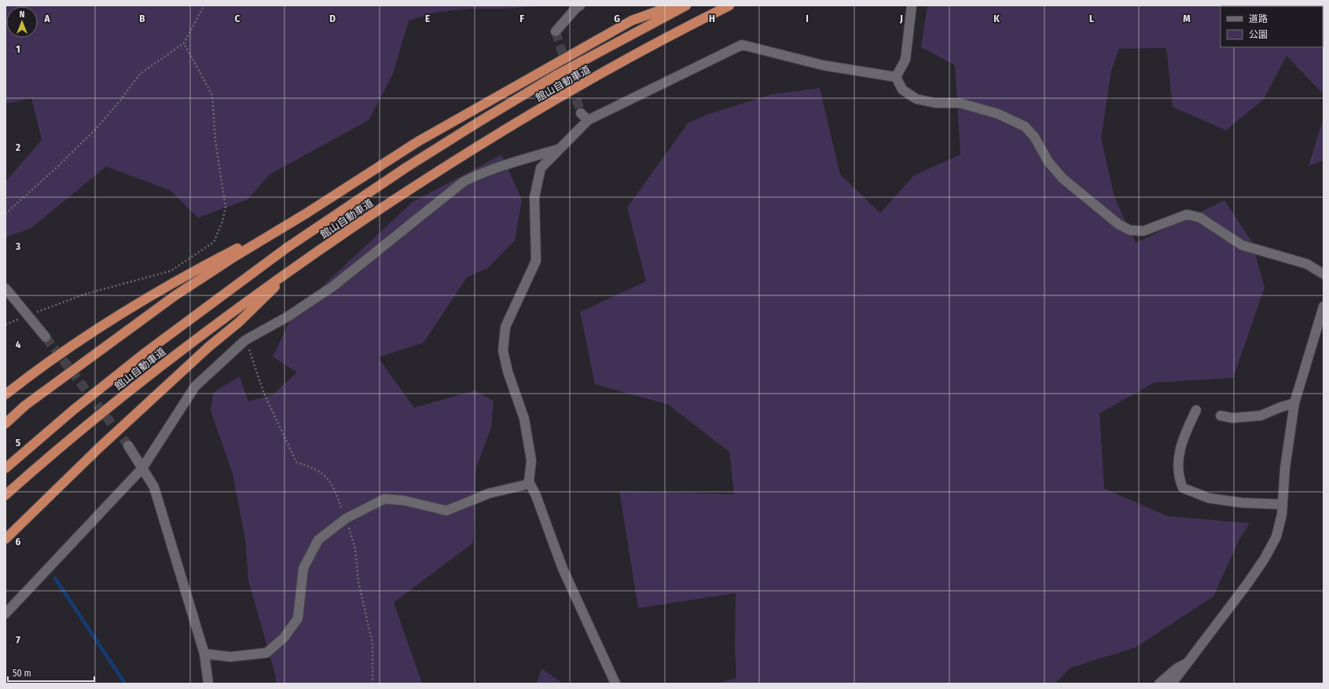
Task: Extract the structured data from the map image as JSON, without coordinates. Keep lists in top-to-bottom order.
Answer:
{
  "streets": {
    "highway": ["館山自動車道"]
  },
  "legend": ["道路", "公園"],
  "scale_bar": "50 m",
  "north": "top",
  "grid": {
    "columns": [
      "A",
      "B",
      "C",
      "D",
      "E",
      "F",
      "G",
      "H",
      "I",
      "J",
      "K",
      "L",
      "M"
    ],
    "rows": [
      "1",
      "2",
      "3",
      "4",
      "5",
      "6",
      "7"
    ]
  }
}
